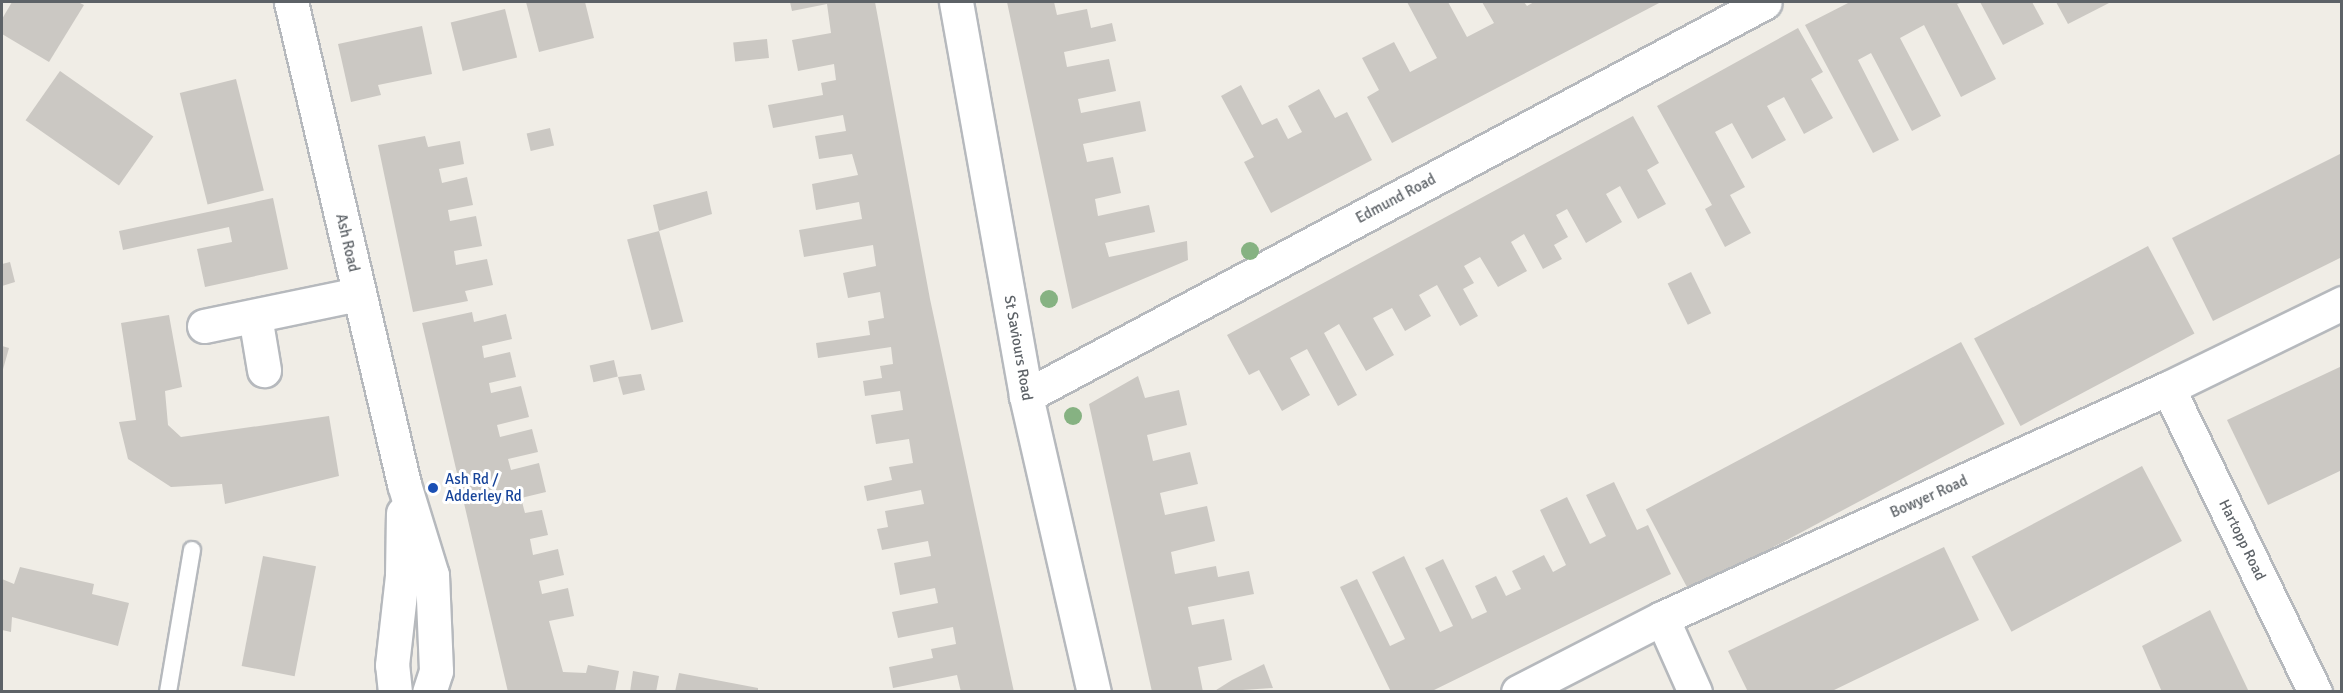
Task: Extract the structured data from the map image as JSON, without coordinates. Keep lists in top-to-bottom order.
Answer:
{
  "streets": {
    "street": [
      "Edmund Road",
      "Ash Road",
      "St Saviours Road",
      "Bowyer Road",
      "Hartopp Road"
    ]
  },
  "crossings": [
    ["Edmund Road", "St Saviours Road"],
    ["Bowyer Road", "Hartopp Road"]
  ],
  "places": ["Ash Rd / Adderley Rd"]
}
